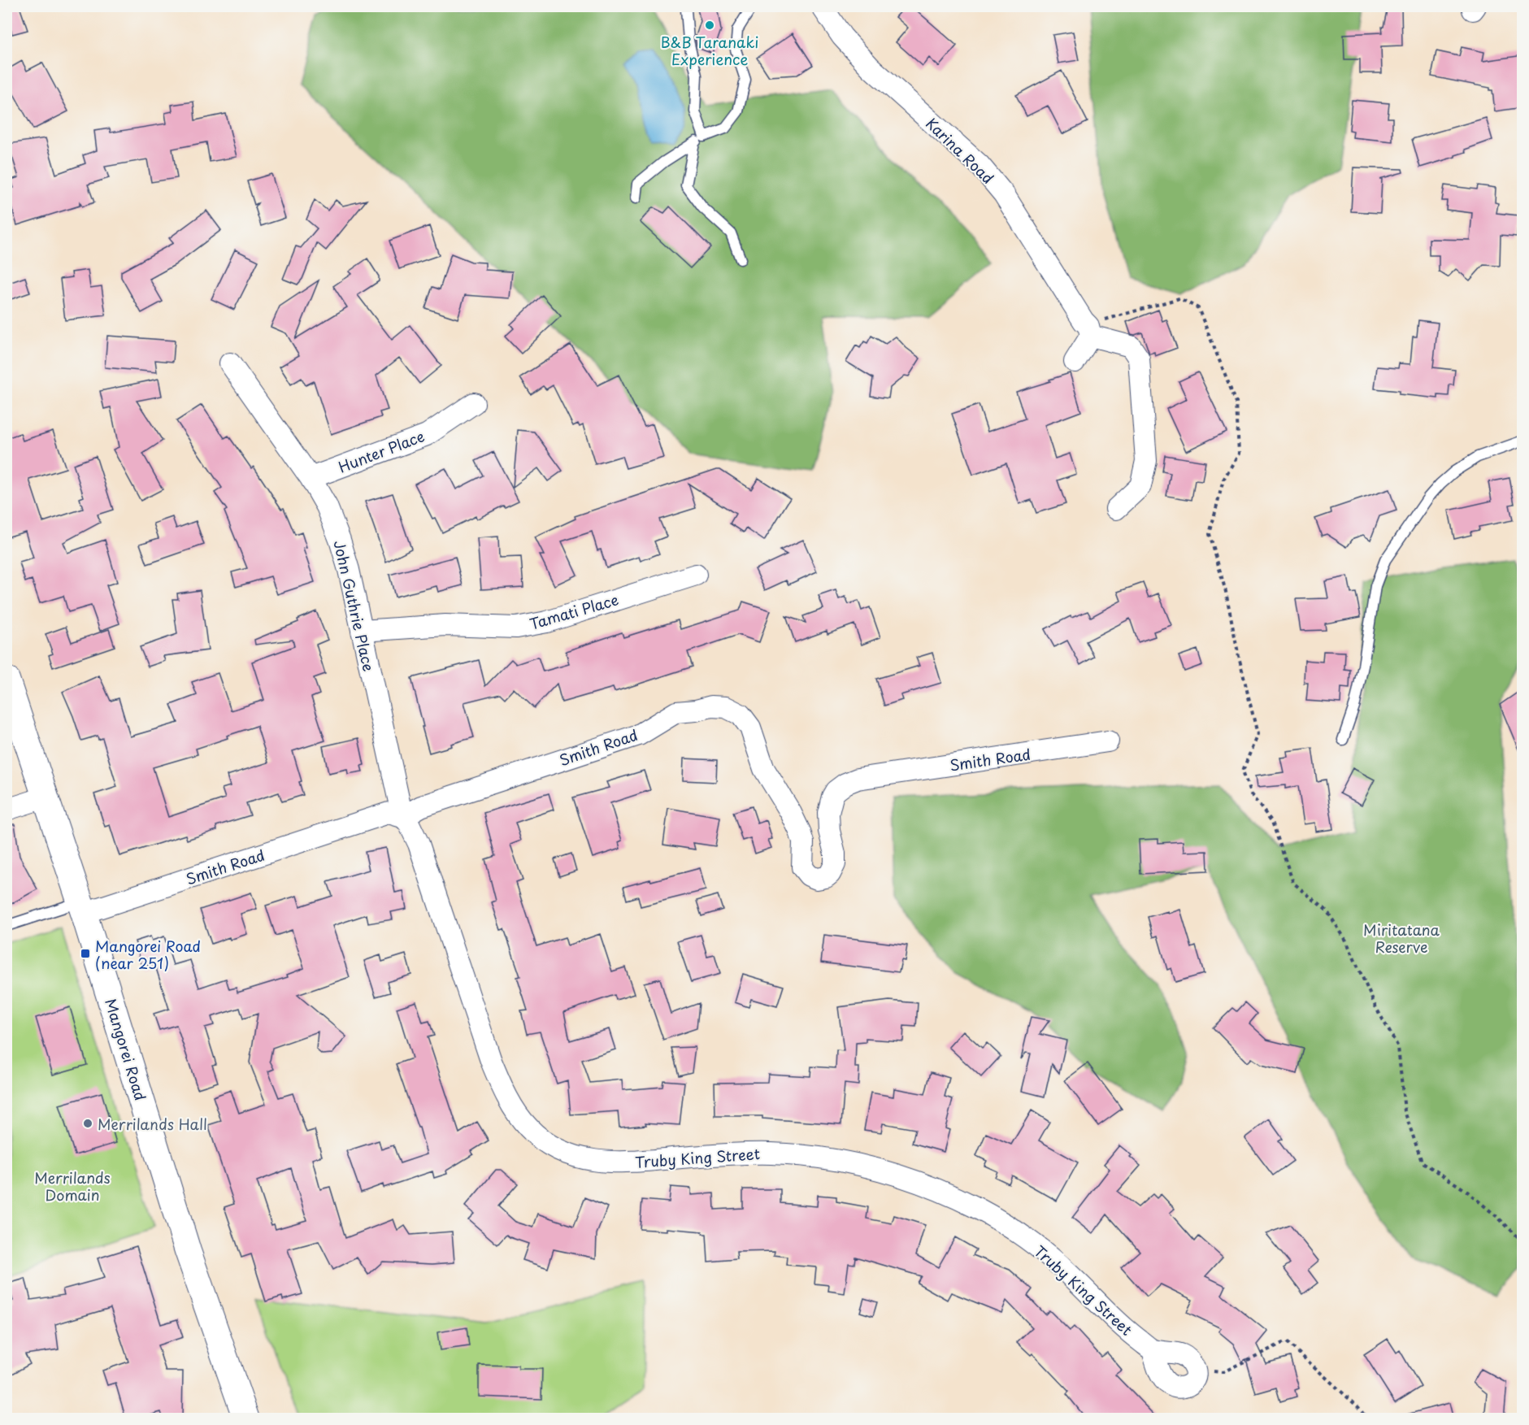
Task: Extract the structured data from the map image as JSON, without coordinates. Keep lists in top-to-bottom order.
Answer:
{
  "streets": {
    "street": [
      "Karina Road",
      "Hunter Place",
      "John Guthrie Place",
      "Tamati Place",
      "Smith Road",
      "Mangorei Road",
      "Truby King Street"
    ]
  },
  "crossings": [
    ["Hunter Place", "John Guthrie Place"],
    ["John Guthrie Place", "Tamati Place"],
    ["John Guthrie Place", "Smith Road"],
    ["John Guthrie Place", "Truby King Street"],
    ["Smith Road", "Mangorei Road"],
    ["Smith Road", "Truby King Street"]
  ],
  "parks": ["Miritatana Reserve", "Merrilands Domain"],
  "places": {
    "other": ["B&B Taranaki Experience", "Merrilands Hall"],
    "transit": ["Mangorei Road (near 251)"]
  }
}
